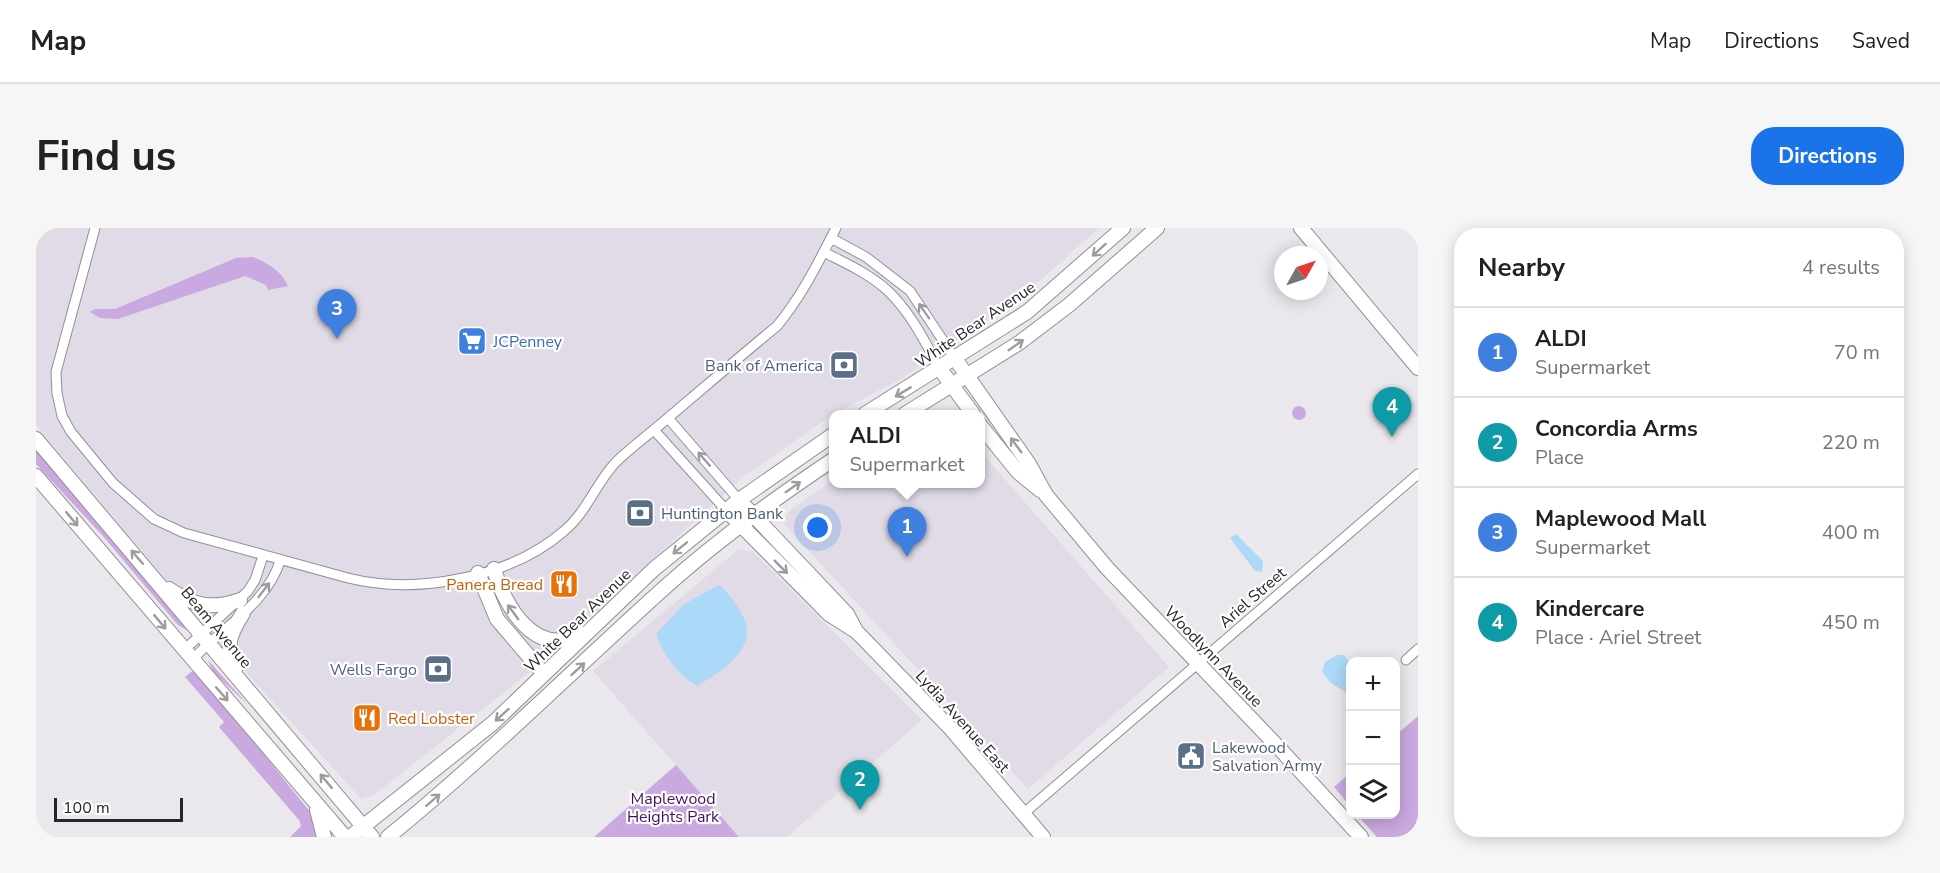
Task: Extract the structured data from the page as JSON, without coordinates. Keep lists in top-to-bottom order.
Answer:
{
  "streets": {
    "street": [
      "White Bear Avenue",
      "Ariel Street",
      "Beam Avenue",
      "Woodlynn Avenue",
      "Lydia Avenue East"
    ]
  },
  "crossings": [
    ["White Bear Avenue", "Beam Avenue"],
    ["White Bear Avenue", "Woodlynn Avenue"],
    ["White Bear Avenue", "Lydia Avenue East"],
    ["Ariel Street", "Woodlynn Avenue"],
    ["Ariel Street", "Lydia Avenue East"]
  ],
  "parks": ["Maplewood Heights Park"],
  "places": {
    "supermarket": ["JCPenney"],
    "bank": ["Bank of America", "Huntington Bank", "Wells Fargo"],
    "restaurant": ["Panera Bread", "Red Lobster"],
    "public building": ["Lakewood Salvation Army"]
  },
  "scale_bar": "100 m",
  "north": "top right",
  "page": {
    "header": "Map",
    "nav": ["Map", "Directions", "Saved"],
    "buttons": "Directions",
    "title": "Find us",
    "heading": ["Nearby", "4 results"],
    "pins": [
      "3",
      "4",
      "1",
      "2"
    ],
    "list": [
      {
        "mark": "1",
        "name": "ALDI",
        "note": "Supermarket",
        "value": "70 m"
      },
      {
        "mark": "2",
        "name": "Concordia Arms",
        "note": "Place",
        "value": "220 m"
      },
      {
        "mark": "3",
        "name": "Maplewood Mall",
        "note": "Supermarket",
        "value": "400 m"
      },
      {
        "mark": "4",
        "name": "Kindercare",
        "note": "Place · Ariel Street",
        "value": "450 m"
      }
    ],
    "popup": ["ALDI", "Supermarket"],
    "map_buttons": ["+", "−"],
    "scale": "100 m"
  }
}
